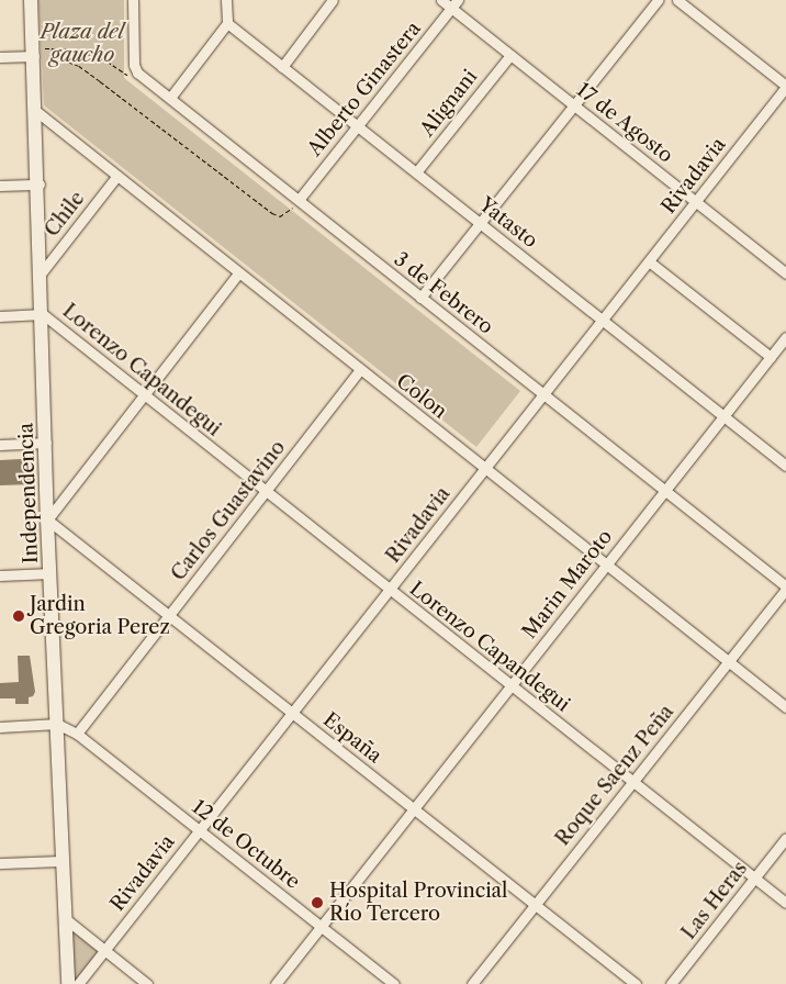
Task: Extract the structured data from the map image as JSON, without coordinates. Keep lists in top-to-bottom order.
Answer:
{
  "streets": {
    "main road": ["Independencia"],
    "street": [
      "Alberto Ginastera",
      "Alignani",
      "17 de Agosto",
      "Rivadavia",
      "Chile",
      "Yatasto",
      "3 de Febrero",
      "Lorenzo Capandegui",
      "Colon",
      "Carlos Guastavino",
      "Marin Maroto",
      "España",
      "Roque Saenz Peña",
      "12 de Octubre",
      "Las Heras"
    ]
  },
  "crossings": [
    ["Alberto Ginastera", "17 de Agosto"],
    ["Alberto Ginastera", "Yatasto"],
    ["Alberto Ginastera", "3 de Febrero"],
    ["Alignani", "17 de Agosto"],
    ["Alignani", "Yatasto"],
    ["17 de Agosto", "Rivadavia"],
    ["Rivadavia", "Yatasto"],
    ["Rivadavia", "3 de Febrero"],
    ["Rivadavia", "Lorenzo Capandegui"],
    ["Rivadavia", "Colon"],
    ["Rivadavia", "España"],
    ["Rivadavia", "12 de Octubre"],
    ["Chile", "Colon"],
    ["Chile", "Independencia"],
    ["Yatasto", "Marin Maroto"],
    ["3 de Febrero", "Marin Maroto"],
    ["3 de Febrero", "Roque Saenz Peña"],
    ["Lorenzo Capandegui", "Independencia"],
    ["Lorenzo Capandegui", "Carlos Guastavino"],
    ["Lorenzo Capandegui", "Marin Maroto"],
    ["Lorenzo Capandegui", "Roque Saenz Peña"],
    ["Lorenzo Capandegui", "Las Heras"],
    ["Colon", "Independencia"],
    ["Colon", "Carlos Guastavino"],
    ["Colon", "Marin Maroto"],
    ["Colon", "Roque Saenz Peña"],
    ["Independencia", "España"],
    ["Carlos Guastavino", "España"],
    ["Carlos Guastavino", "12 de Octubre"],
    ["Marin Maroto", "España"],
    ["Marin Maroto", "12 de Octubre"],
    ["España", "Roque Saenz Peña"]
  ],
  "parks": ["Plaza del gaucho"],
  "places": ["Jardin Gregoria Perez", "Hospital Provincial Río Tercero"]
}
